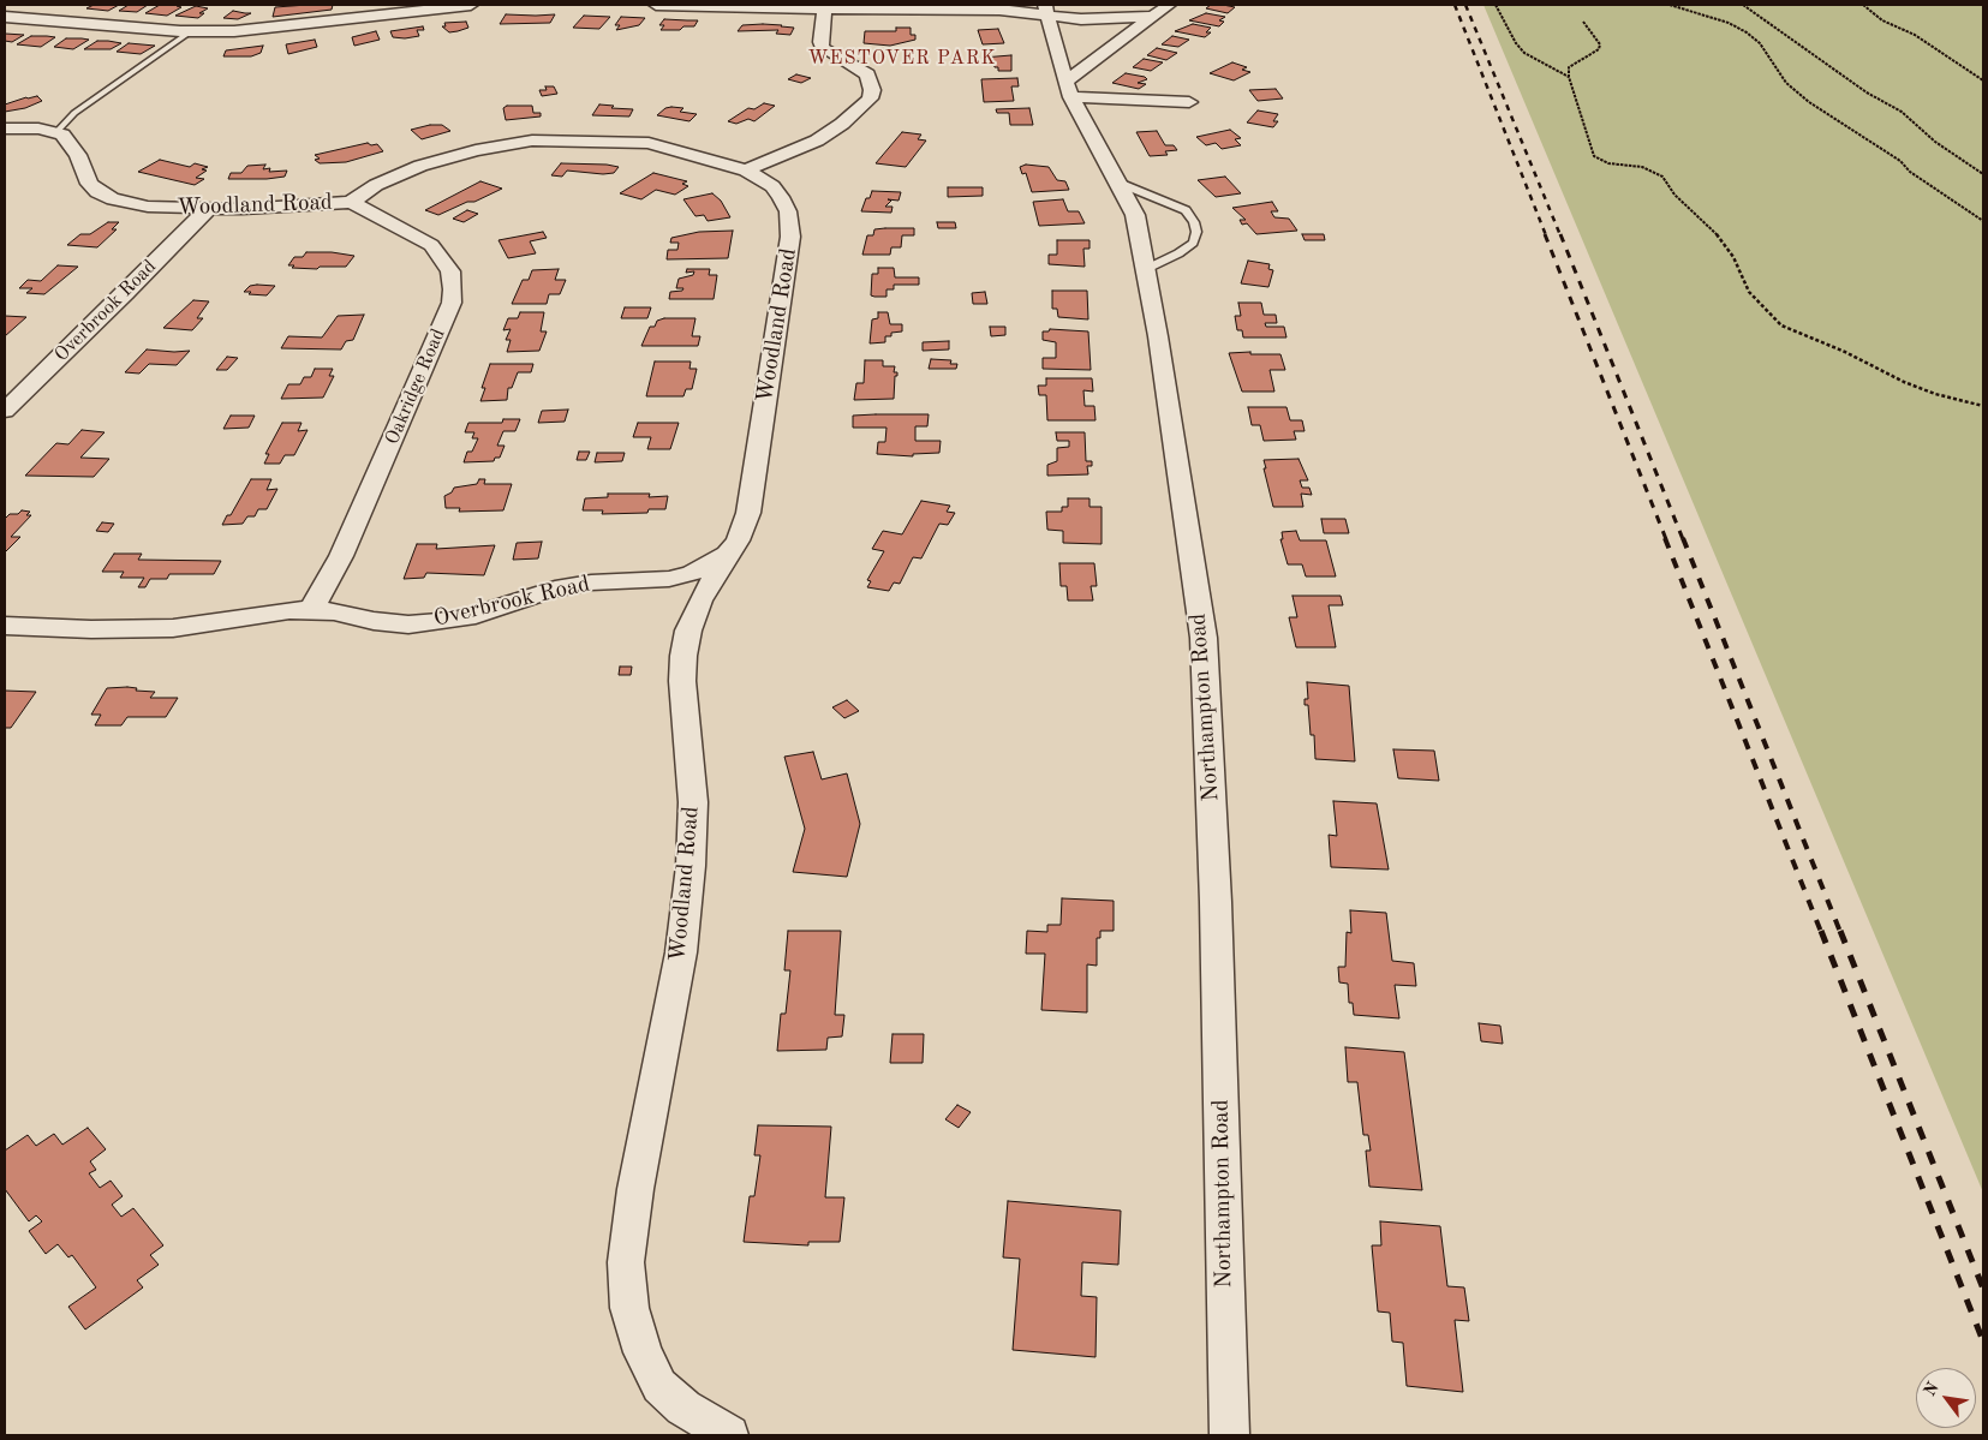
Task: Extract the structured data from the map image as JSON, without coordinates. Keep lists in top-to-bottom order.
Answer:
{
  "streets": {
    "street": [
      "Woodland Road",
      "Overbrook Road",
      "Oakridge Road",
      "Northampton Road"
    ]
  },
  "crossings": [
    ["Woodland Road", "Overbrook Road"],
    ["Woodland Road", "Oakridge Road"],
    ["Overbrook Road", "Oakridge Road"]
  ],
  "districts": ["WESTOVER PARK"],
  "north": "top left"
}
